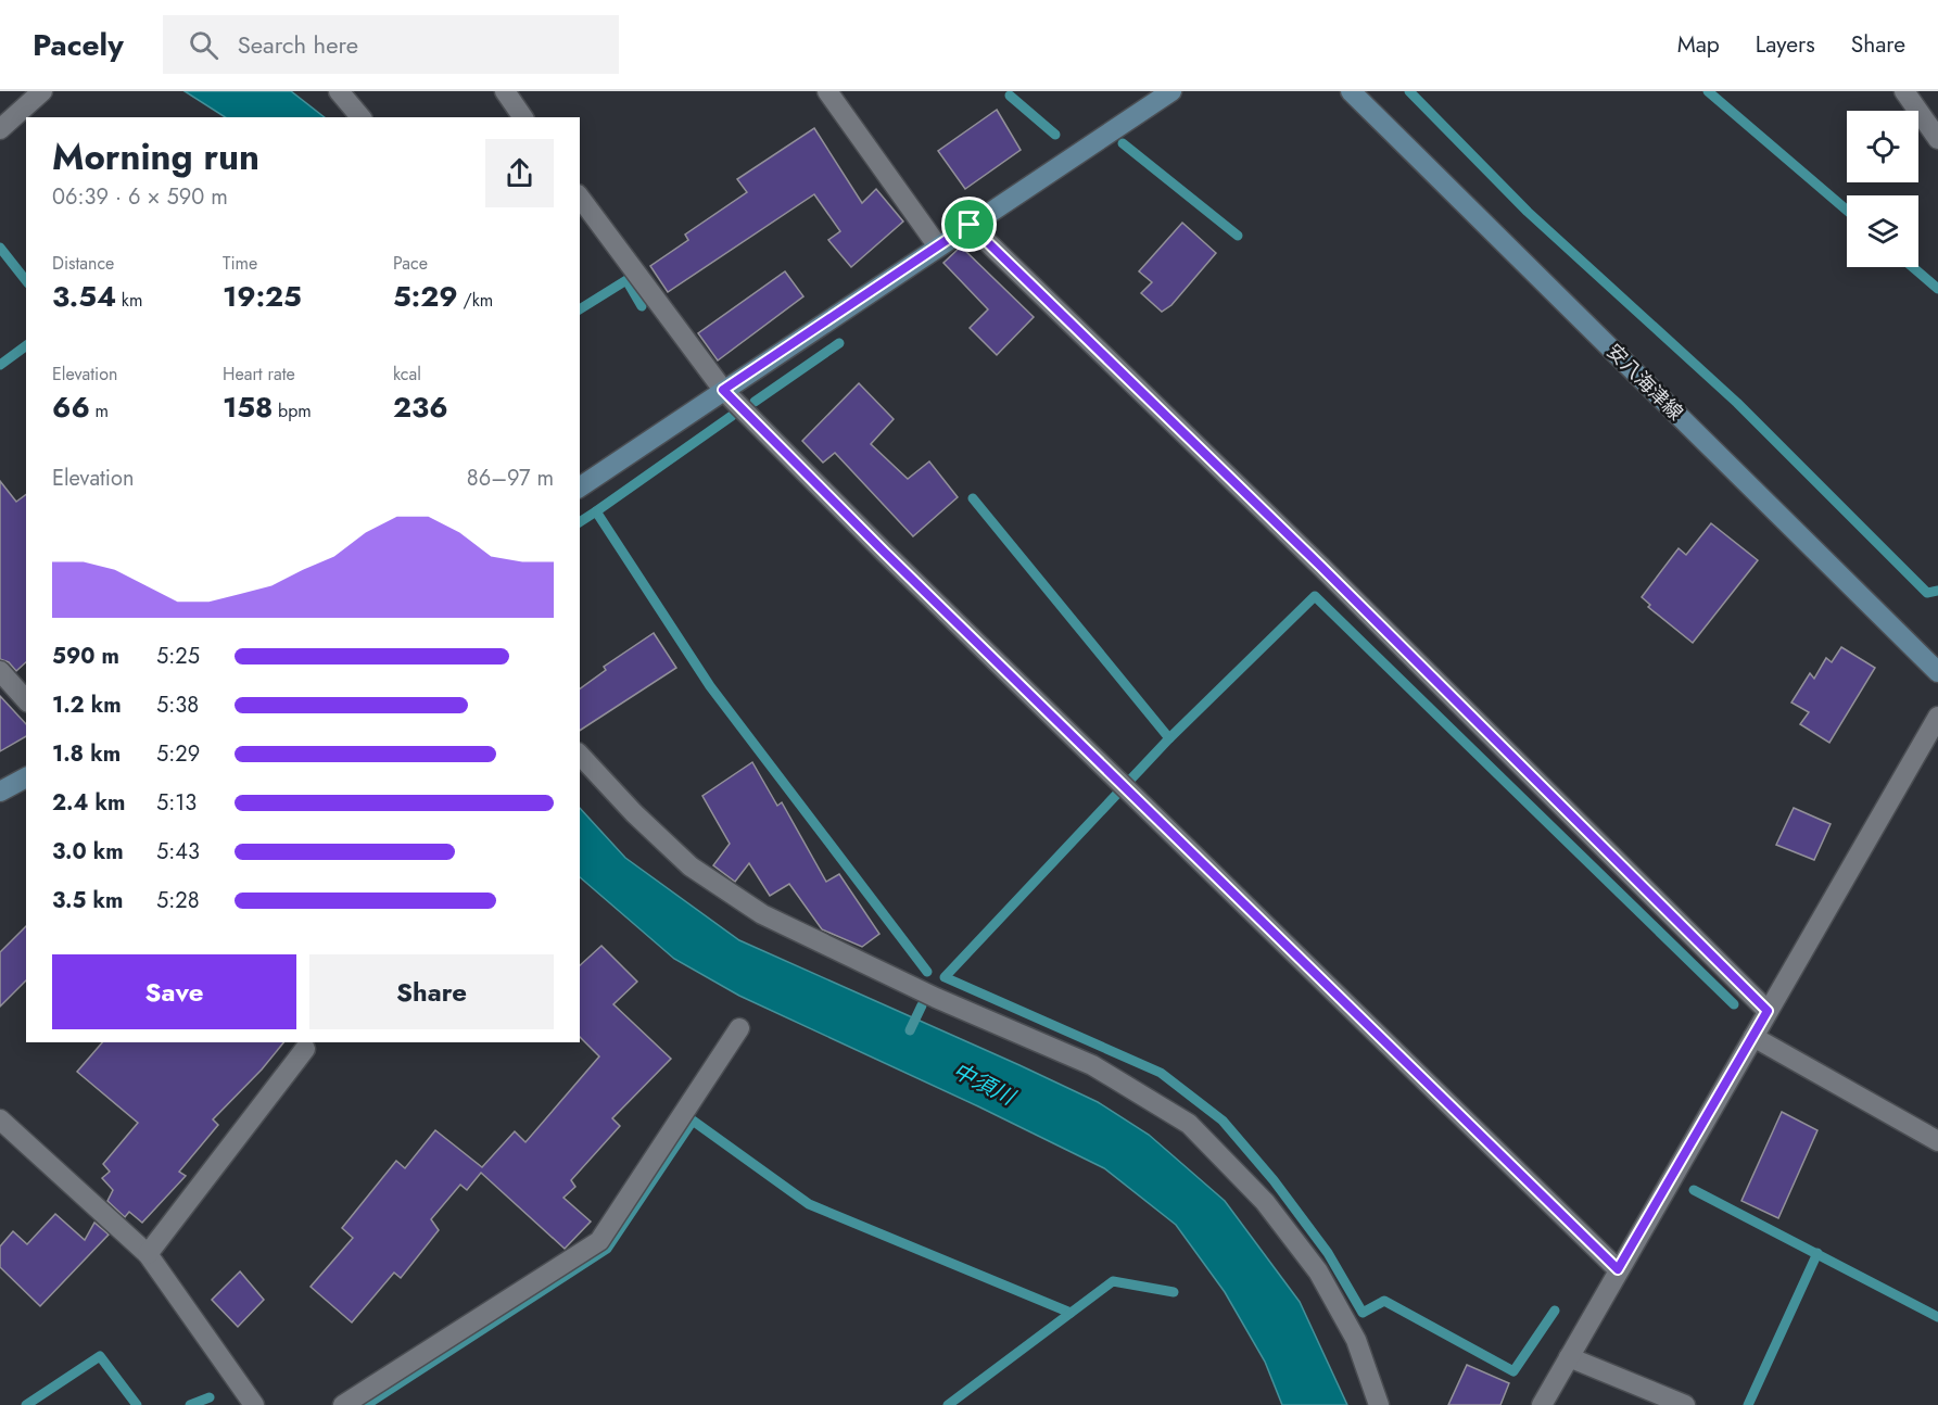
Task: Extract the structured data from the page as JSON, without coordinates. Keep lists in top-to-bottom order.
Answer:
{
  "streets": {
    "main road": ["安八海津線"]
  },
  "water": ["中須川"],
  "page": {
    "header": "Pacely",
    "search": "Search here",
    "nav": ["Map", "Layers", "Share"],
    "heading": ["Morning run", "06:39 · 6 × 590 m"],
    "stats": [
      ["Distance", "3.54 km"],
      ["Time", "19:25"],
      ["Pace", "5:29 /km"],
      ["Elevation", "66 m"],
      ["Heart rate", "158 bpm"],
      ["kcal", "236"]
    ],
    "chart": ["Elevation", "86–97 m"],
    "list": [
      {
        "name": "590 m",
        "note": "5:25"
      },
      {
        "name": "1.2 km",
        "note": "5:38"
      },
      {
        "name": "1.8 km",
        "note": "5:29"
      },
      {
        "name": "2.4 km",
        "note": "5:13"
      },
      {
        "name": "3.0 km",
        "note": "5:43"
      },
      {
        "name": "3.5 km",
        "note": "5:28"
      }
    ],
    "buttons": ["Save", "Share"]
  }
}
